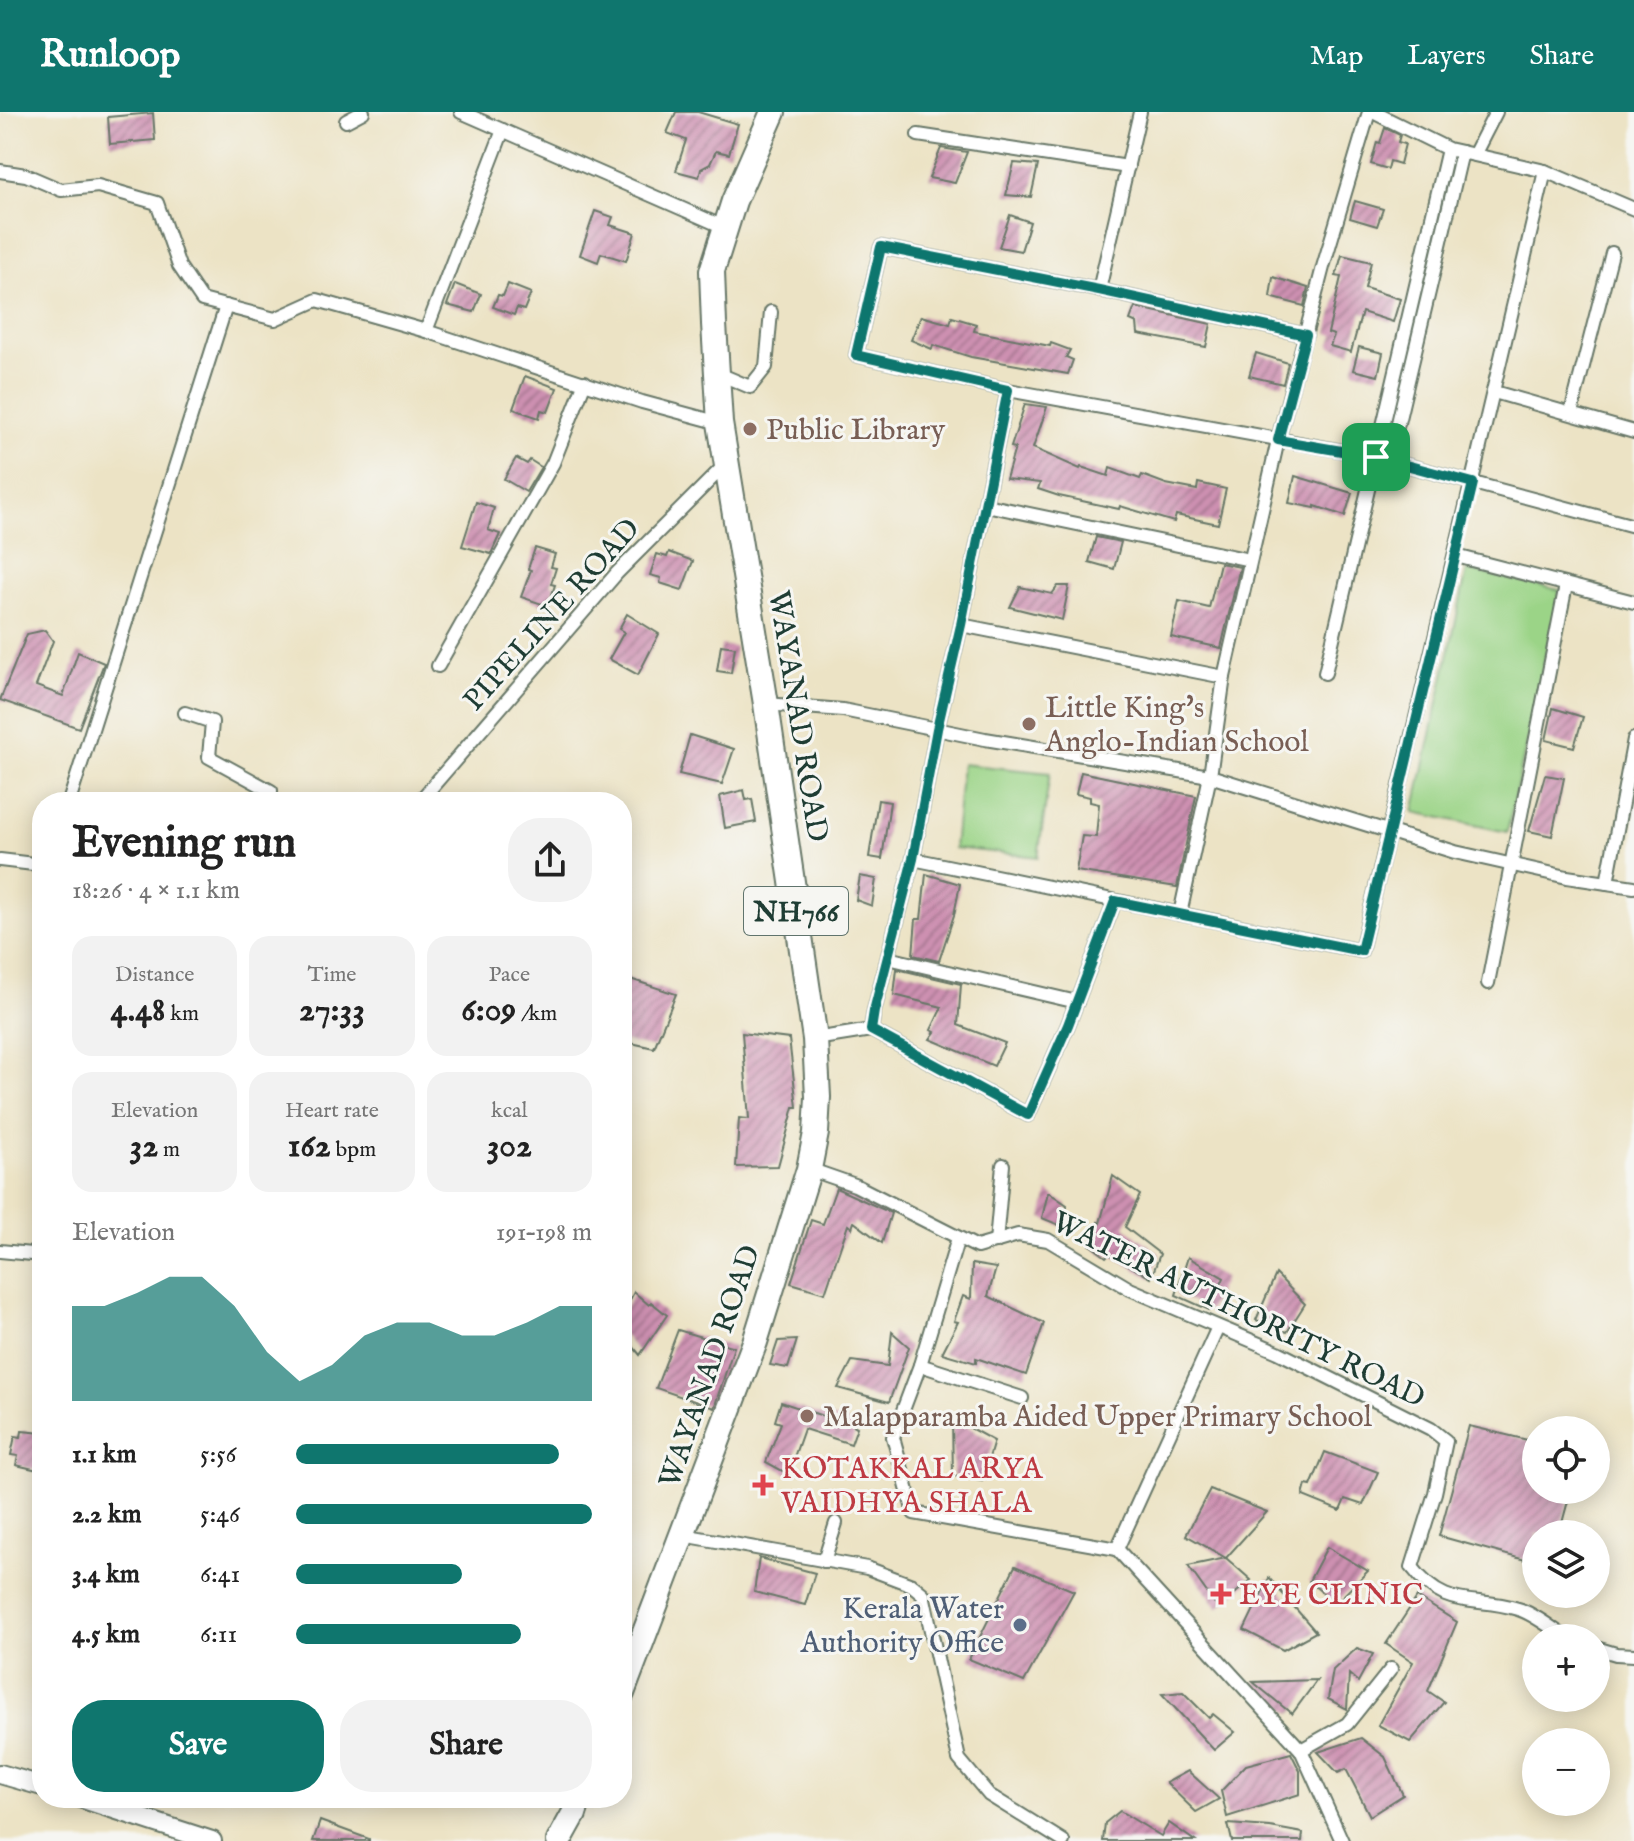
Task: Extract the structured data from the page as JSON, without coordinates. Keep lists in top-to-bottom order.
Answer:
{
  "streets": {
    "highway": ["WAYANAD ROAD", "NH766"],
    "street": ["PIPELINE ROAD", "WATER AUTHORITY ROAD"]
  },
  "crossings": [
    ["PIPELINE ROAD", "WAYANAD ROAD"],
    ["WAYANAD ROAD", "WATER AUTHORITY ROAD"]
  ],
  "places": {
    "other": [
      "Public Library",
      "Little King's Anglo-Indian School",
      "Malapparamba Aided Upper Primary School",
      "Kerala Water Authority Office"
    ],
    "health": ["KOTAKKAL ARYA VAIDHYA SHALA", "EYE CLINIC"]
  },
  "page": {
    "header": "Runloop",
    "nav": ["Map", "Layers", "Share"],
    "heading": ["Evening run", "18:26 · 4 × 1.1 km"],
    "stats": [
      ["Distance", "4.48 km"],
      ["Time", "27:33"],
      ["Pace", "6:09 /km"],
      ["Elevation", "32 m"],
      ["Heart rate", "162 bpm"],
      ["kcal", "302"]
    ],
    "chart": ["Elevation", "191–198 m"],
    "map_buttons": ["+", "−"],
    "list": [
      {
        "name": "1.1 km",
        "note": "5:56"
      },
      {
        "name": "2.2 km",
        "note": "5:46"
      },
      {
        "name": "3.4 km",
        "note": "6:41"
      },
      {
        "name": "4.5 km",
        "note": "6:11"
      }
    ],
    "buttons": ["Save", "Share"]
  }
}
